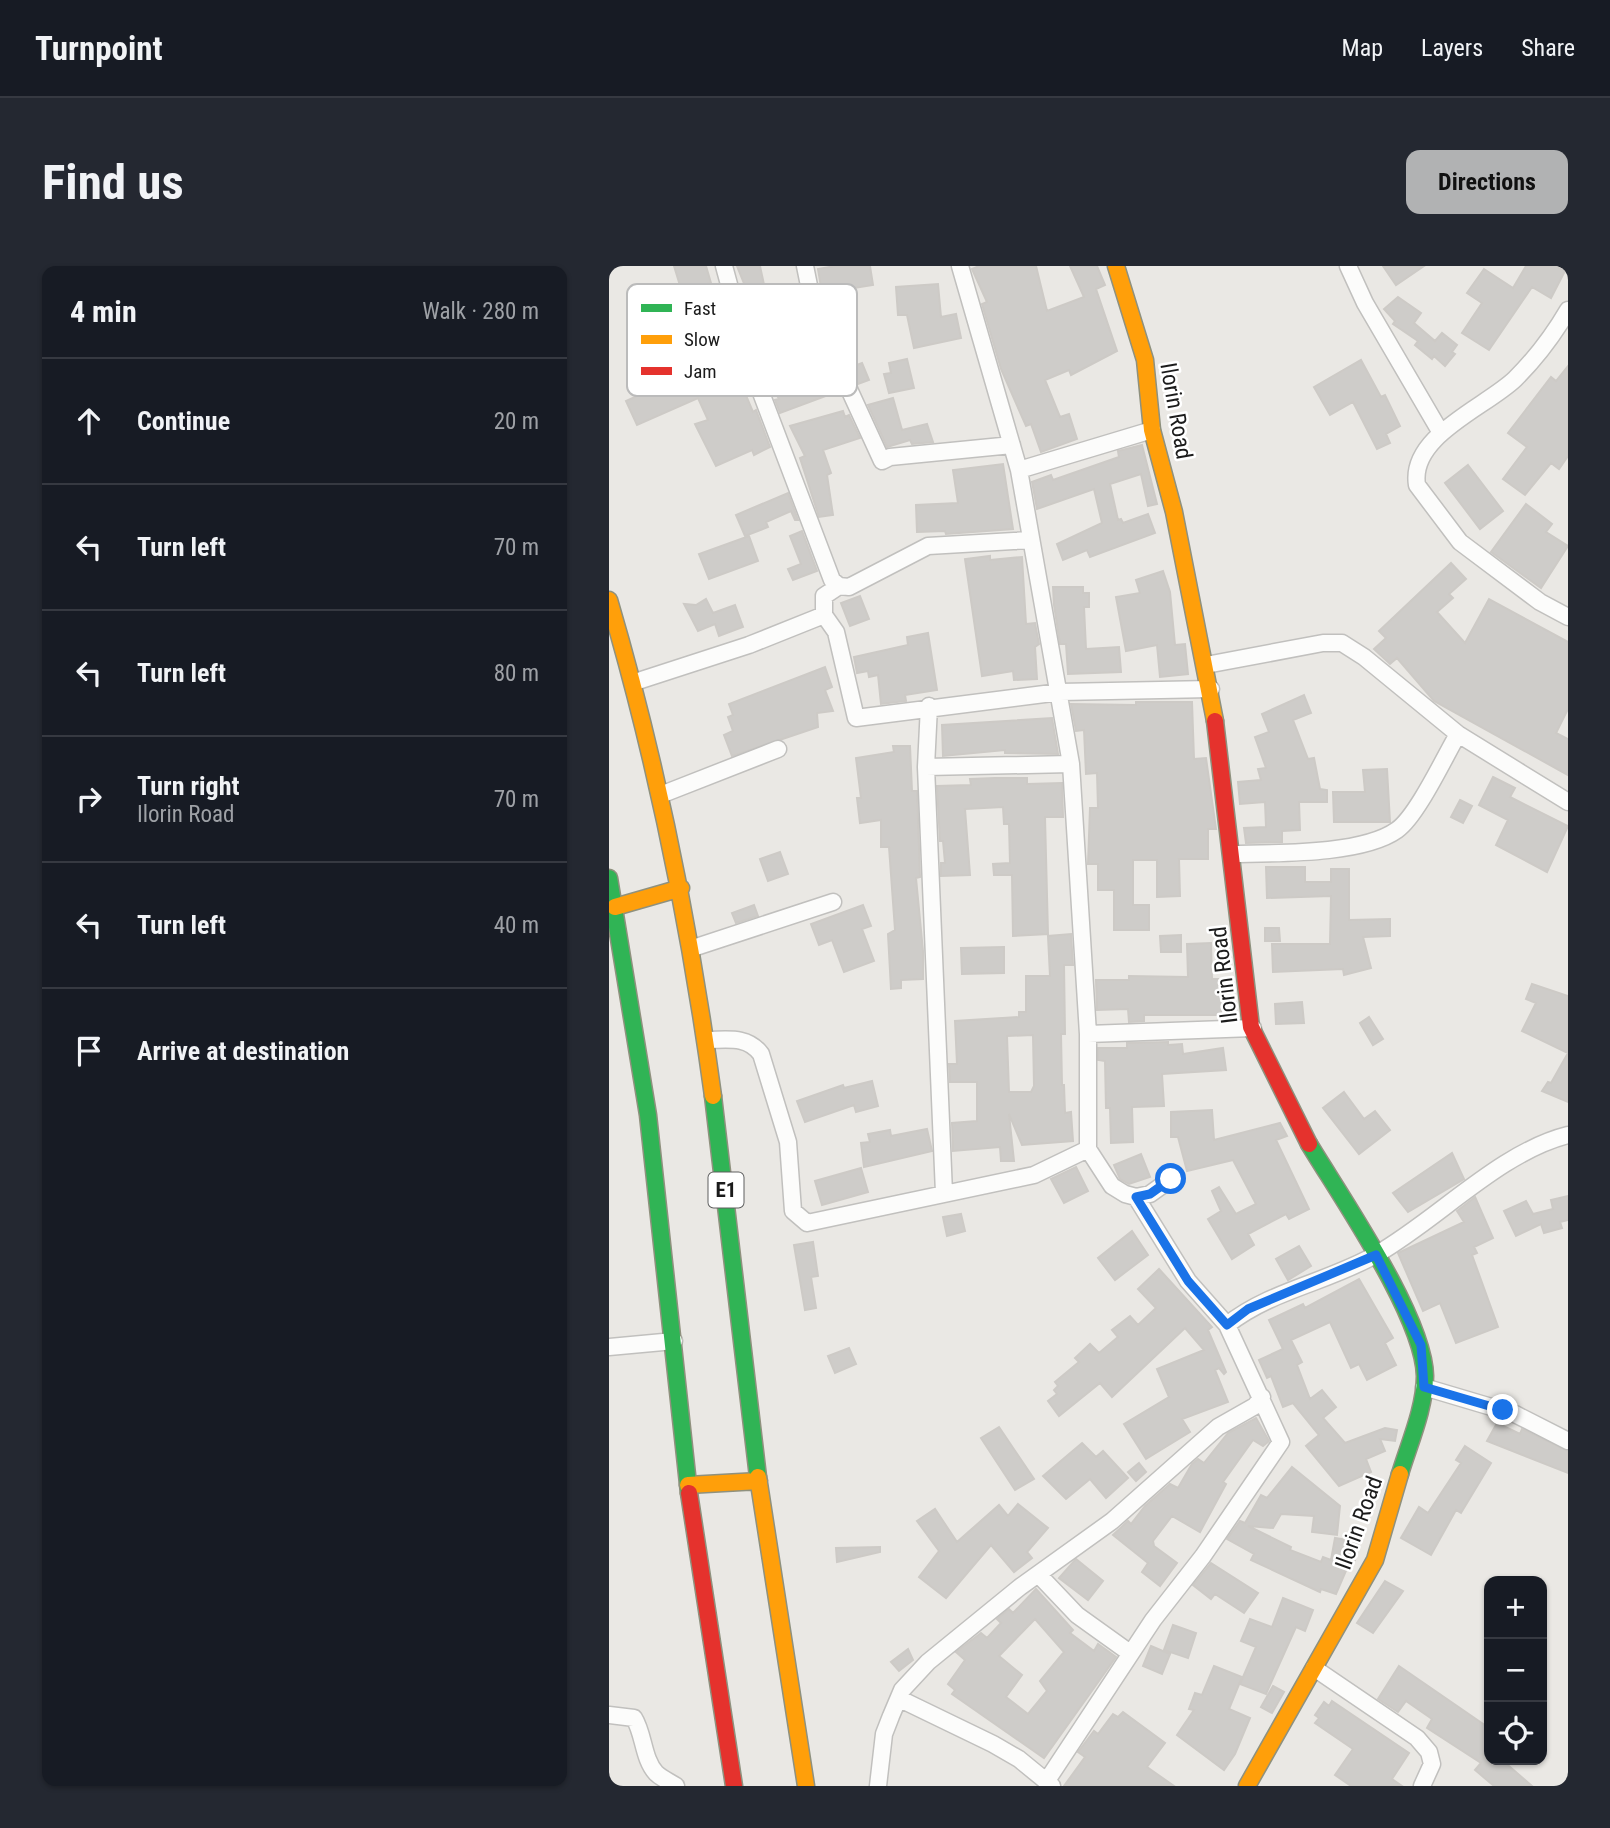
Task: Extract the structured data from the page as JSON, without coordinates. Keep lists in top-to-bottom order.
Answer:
{
  "streets": {
    "main road": ["Ilorin Road", "E1"]
  },
  "legend": ["Fast", "Slow", "Jam"],
  "page": {
    "header": "Turnpoint",
    "nav": ["Map", "Layers", "Share"],
    "buttons": "Directions",
    "title": "Find us",
    "heading": ["4 min", "Walk · 280 m"],
    "list": [
      ["Continue", "20 m"],
      ["Turn left", "70 m"],
      ["Turn left", "80 m"],
      ["Turn right", "Ilorin Road", "70 m"],
      ["Turn left", "40 m"],
      "Arrive at destination"
    ],
    "map_buttons": ["+", "−"]
  }
}
